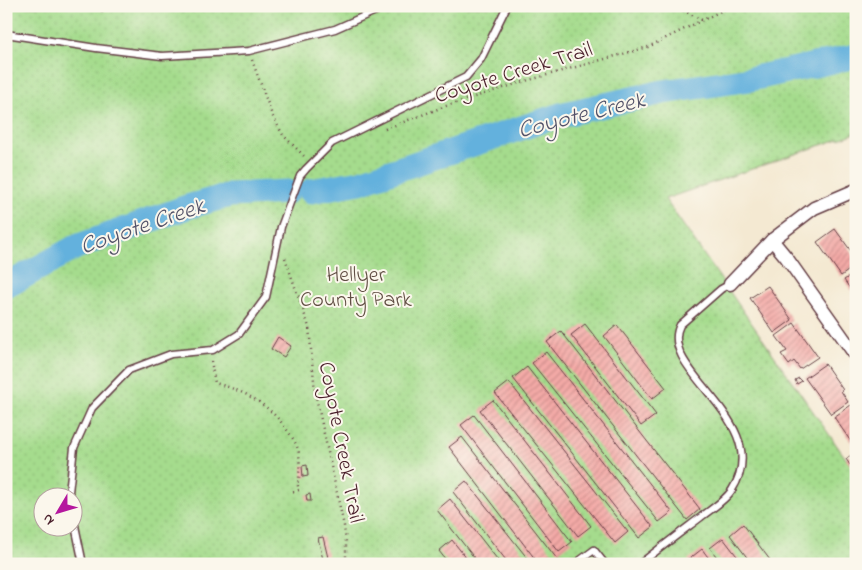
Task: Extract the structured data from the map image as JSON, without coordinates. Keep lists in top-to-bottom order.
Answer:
{
  "streets": {
    "path": ["Coyote Creek Trail"]
  },
  "water": ["Coyote Creek"],
  "parks": ["Hellyer County Park"],
  "north": "bottom left"
}
